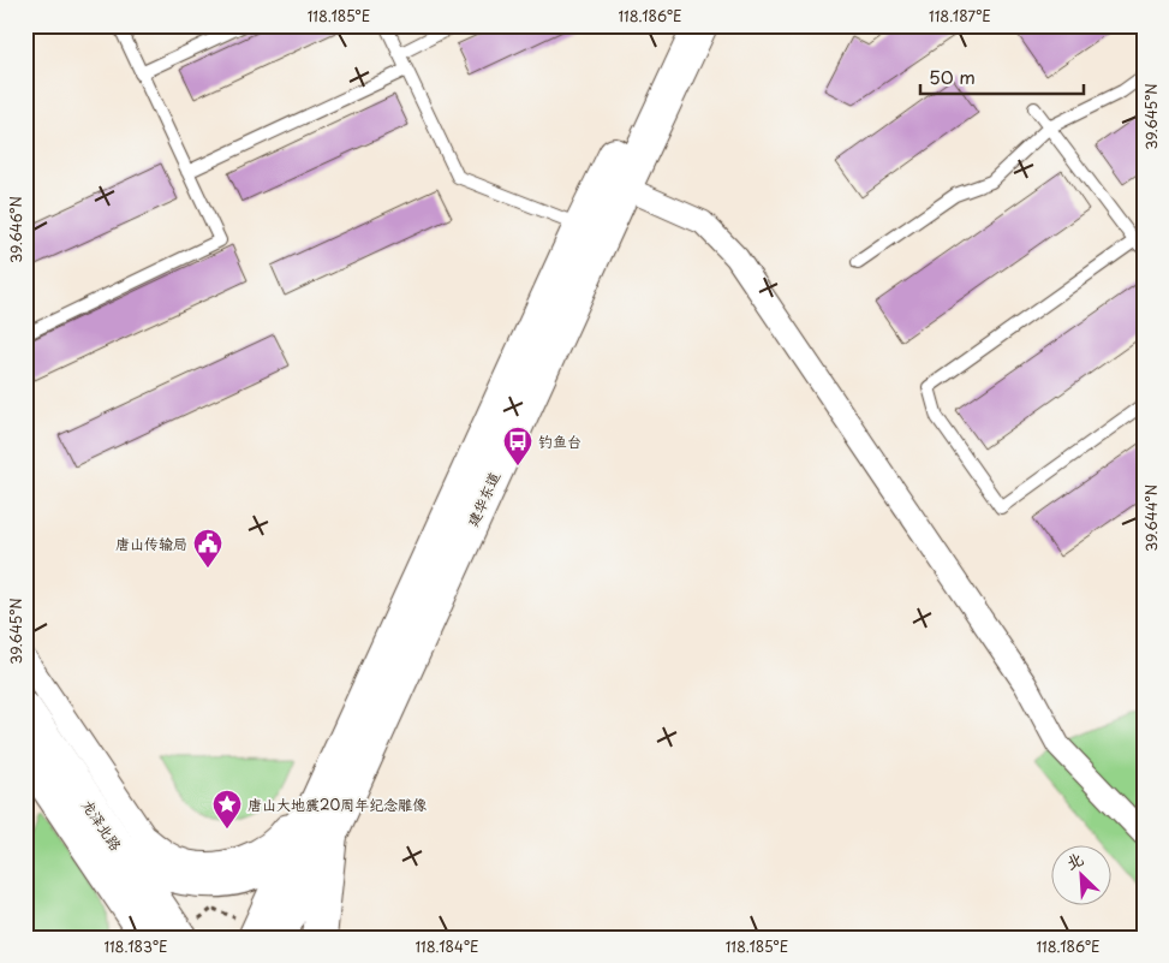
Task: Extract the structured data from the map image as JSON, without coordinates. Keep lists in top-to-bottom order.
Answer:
{
  "streets": {
    "main road": ["建华东道", "龙泽北路"]
  },
  "places": {
    "bus stop": ["钓鱼台"],
    "public building": ["唐山传输局"],
    "place": ["唐山大地震20周年纪念雕像"]
  },
  "scale_bar": "50 m",
  "north": "top left",
  "coordinates": [
    "118.185°E",
    "118.186°E",
    "118.187°E",
    "39.645°N",
    "39.646°N",
    "39.644°N",
    "118.183°E",
    "118.184°E"
  ]
}
